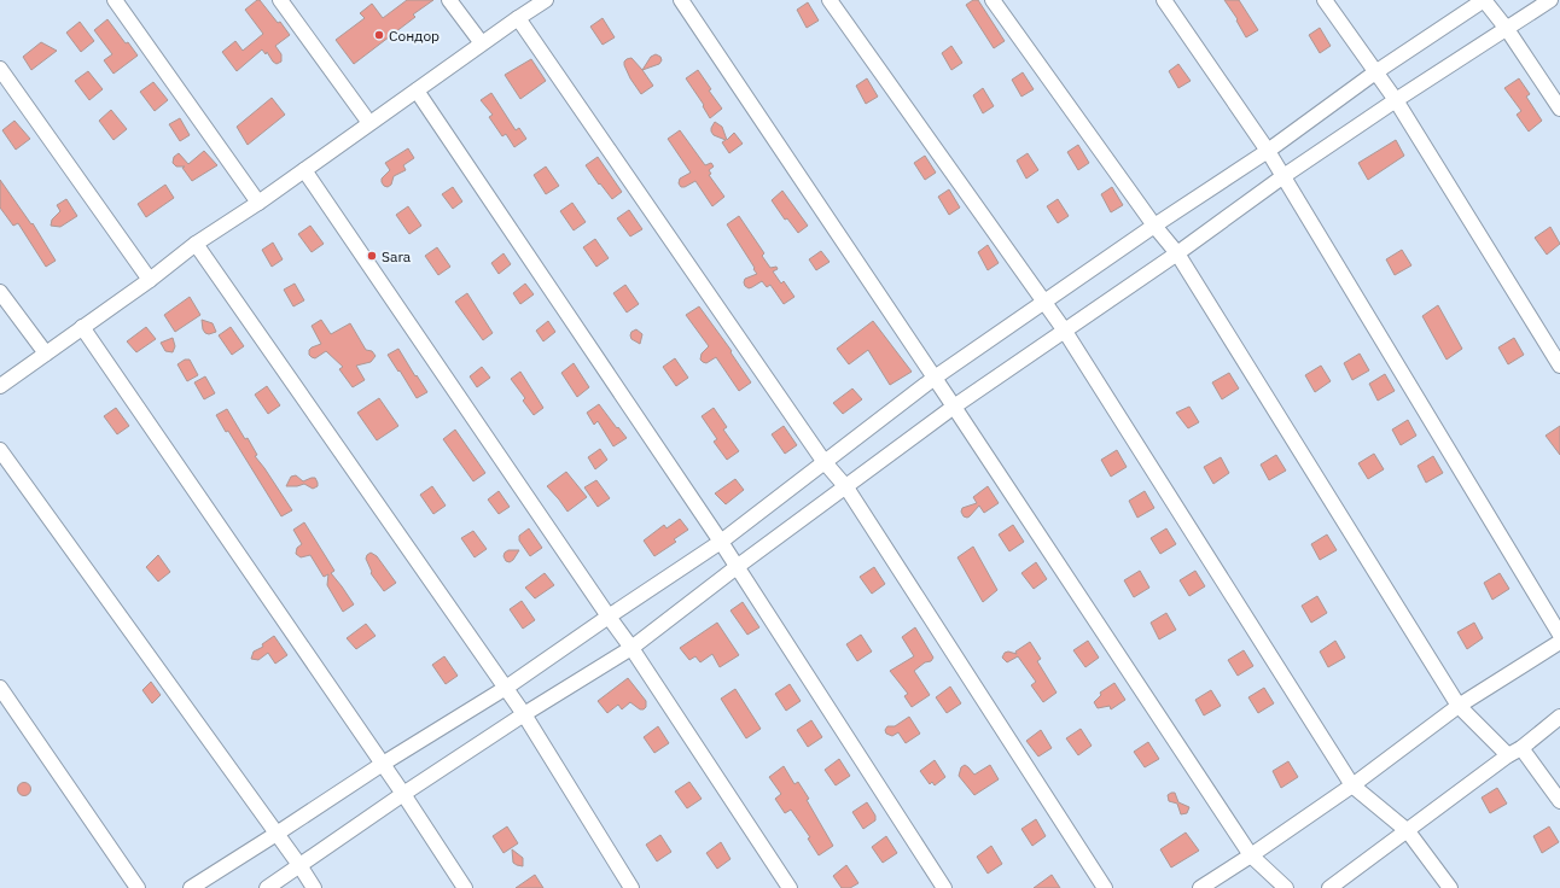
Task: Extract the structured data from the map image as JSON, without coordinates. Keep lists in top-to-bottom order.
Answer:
{
  "places": ["Сондор", "Sara"]
}
